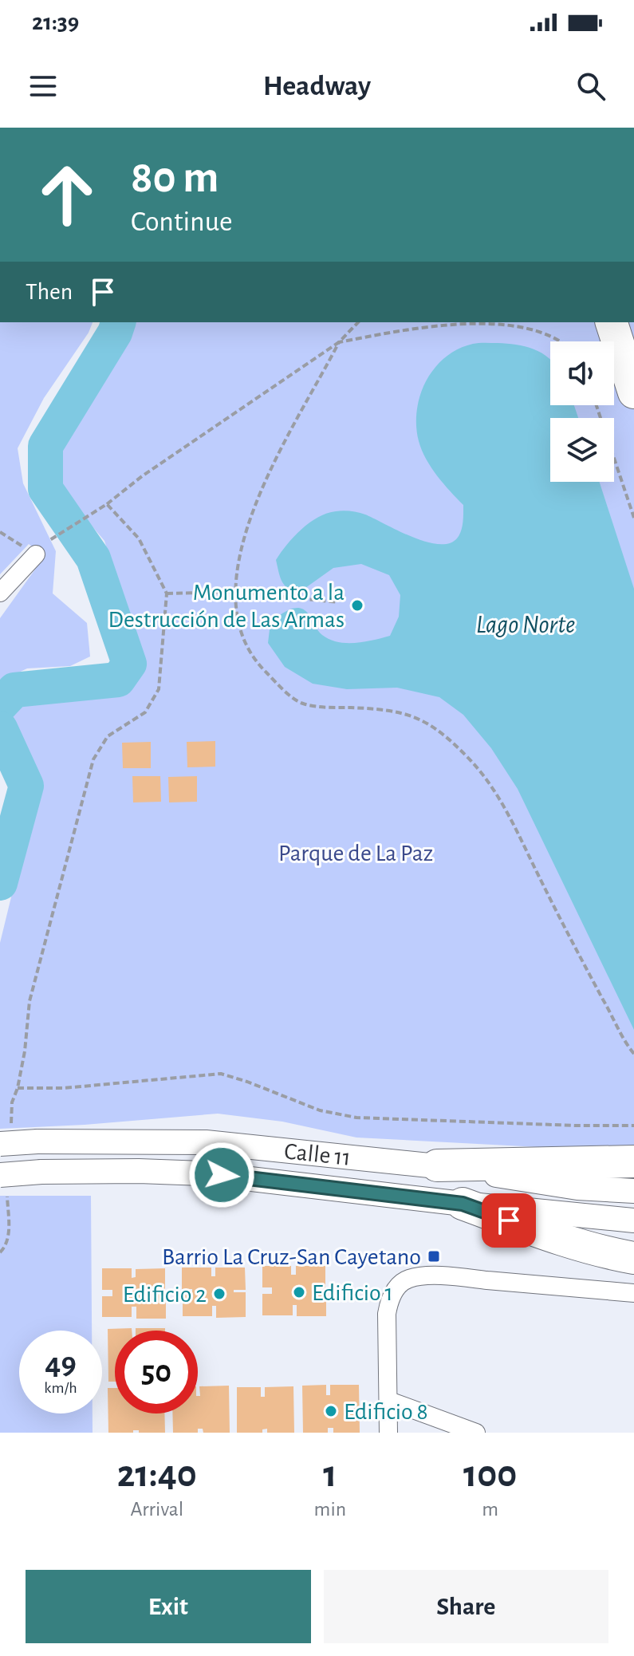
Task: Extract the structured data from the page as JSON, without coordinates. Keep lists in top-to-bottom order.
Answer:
{
  "streets": {
    "main road": ["Calle 11"]
  },
  "water": ["Lago Norte"],
  "parks": ["Parque de La Paz"],
  "places": {
    "other": [
      "Monumento a la Destrucción de Las Armas",
      "Edificio 1",
      "Edificio 2",
      "Edificio 8"
    ],
    "transit": ["Barrio La Cruz-San Cayetano"]
  },
  "page": {
    "status": "21:39",
    "header": "Headway",
    "turn": ["80 m", "Continue"],
    "then": "Then",
    "speed": "49 km/h",
    "limit": "50",
    "eta": [
      "21:40",
      "Arrival",
      "1",
      "min",
      "100",
      "m"
    ],
    "buttons": ["Exit", "Share"]
  }
}
